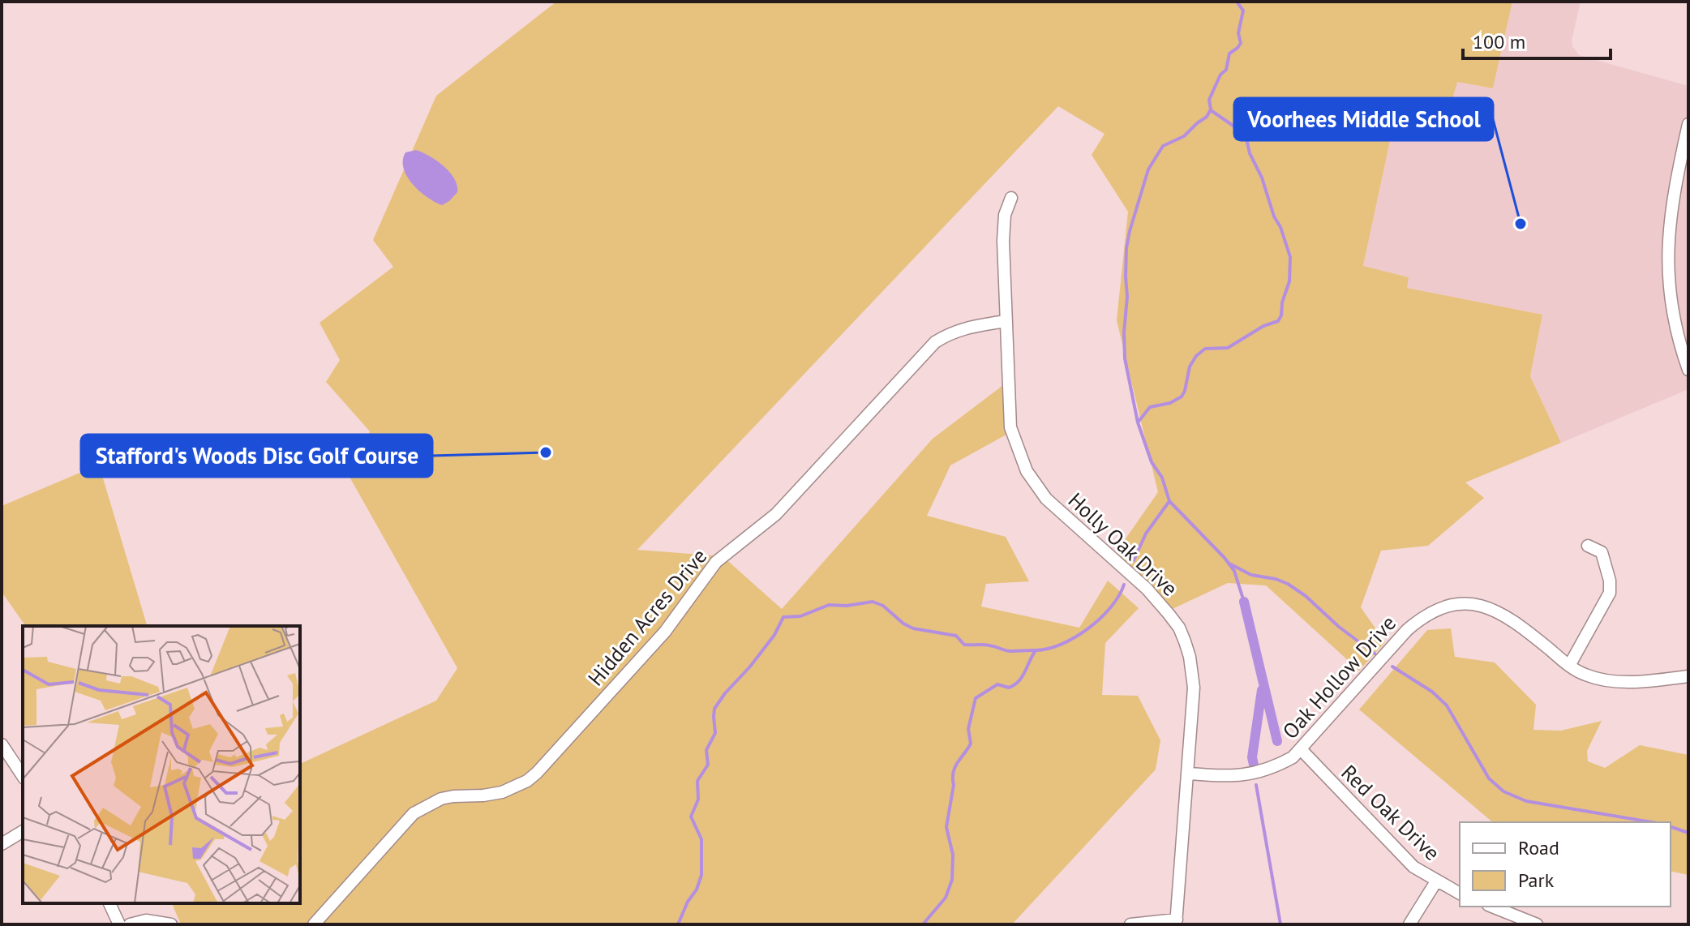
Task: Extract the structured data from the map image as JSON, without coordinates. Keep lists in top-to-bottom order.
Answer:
{
  "streets": {
    "street": [
      "Holly Oak Drive",
      "Hidden Acres Drive",
      "Oak Hollow Drive",
      "Red Oak Drive"
    ]
  },
  "crossings": [
    ["Holly Oak Drive", "Hidden Acres Drive"],
    ["Holly Oak Drive", "Oak Hollow Drive"],
    ["Oak Hollow Drive", "Red Oak Drive"]
  ],
  "places": ["Voorhees Middle School", "Stafford's Woods Disc Golf Course"],
  "legend": ["Road", "Park"],
  "scale_bar": "100 m"
}
